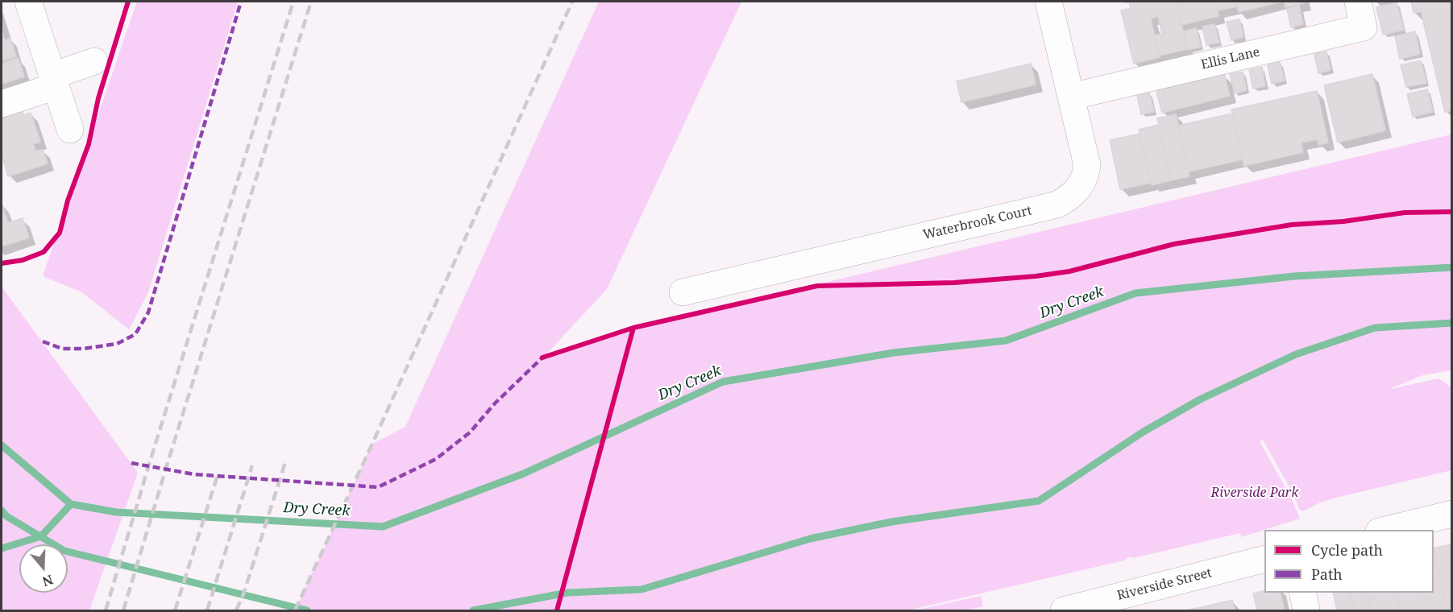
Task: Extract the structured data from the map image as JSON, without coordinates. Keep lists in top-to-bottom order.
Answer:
{
  "streets": {
    "street": ["Ellis Lane", "Waterbrook Court", "Riverside Street"]
  },
  "crossings": [
    ["Ellis Lane", "Waterbrook Court"]
  ],
  "water": ["Dry Creek"],
  "parks": ["Riverside Park"],
  "legend": ["Cycle path", "Path"],
  "north": "bottom"
}
